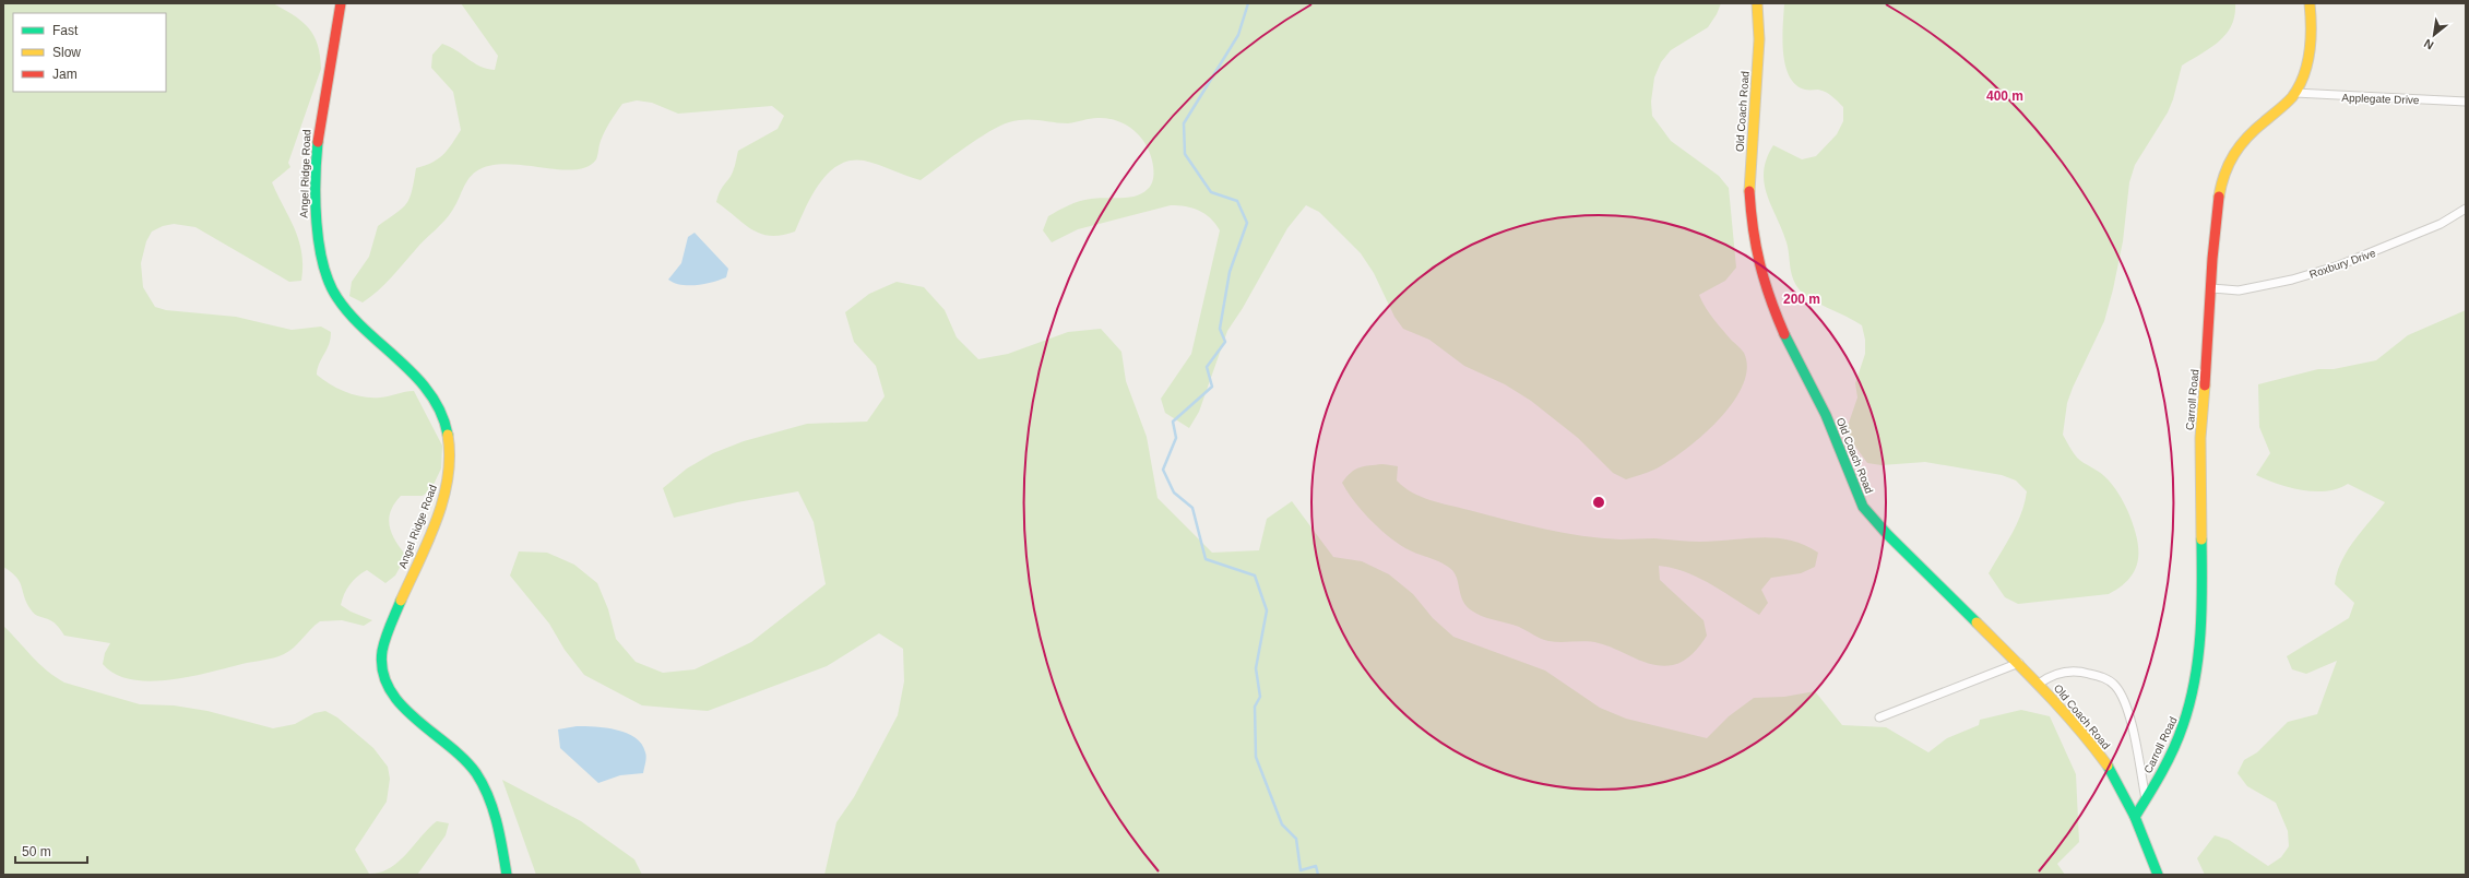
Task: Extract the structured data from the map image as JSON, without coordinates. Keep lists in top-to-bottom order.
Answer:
{
  "streets": {
    "street": [
      "Applegate Drive",
      "Old Coach Road",
      "Angel Ridge Road",
      "Roxbury Drive",
      "Carroll Road"
    ]
  },
  "crossings": [
    ["Applegate Drive", "Carroll Road"],
    ["Old Coach Road", "Carroll Road"],
    ["Roxbury Drive", "Carroll Road"]
  ],
  "legend": ["Fast", "Slow", "Jam"],
  "scale_bar": "50 m",
  "north": "bottom left",
  "rings": ["400 m", "200 m"]
}
